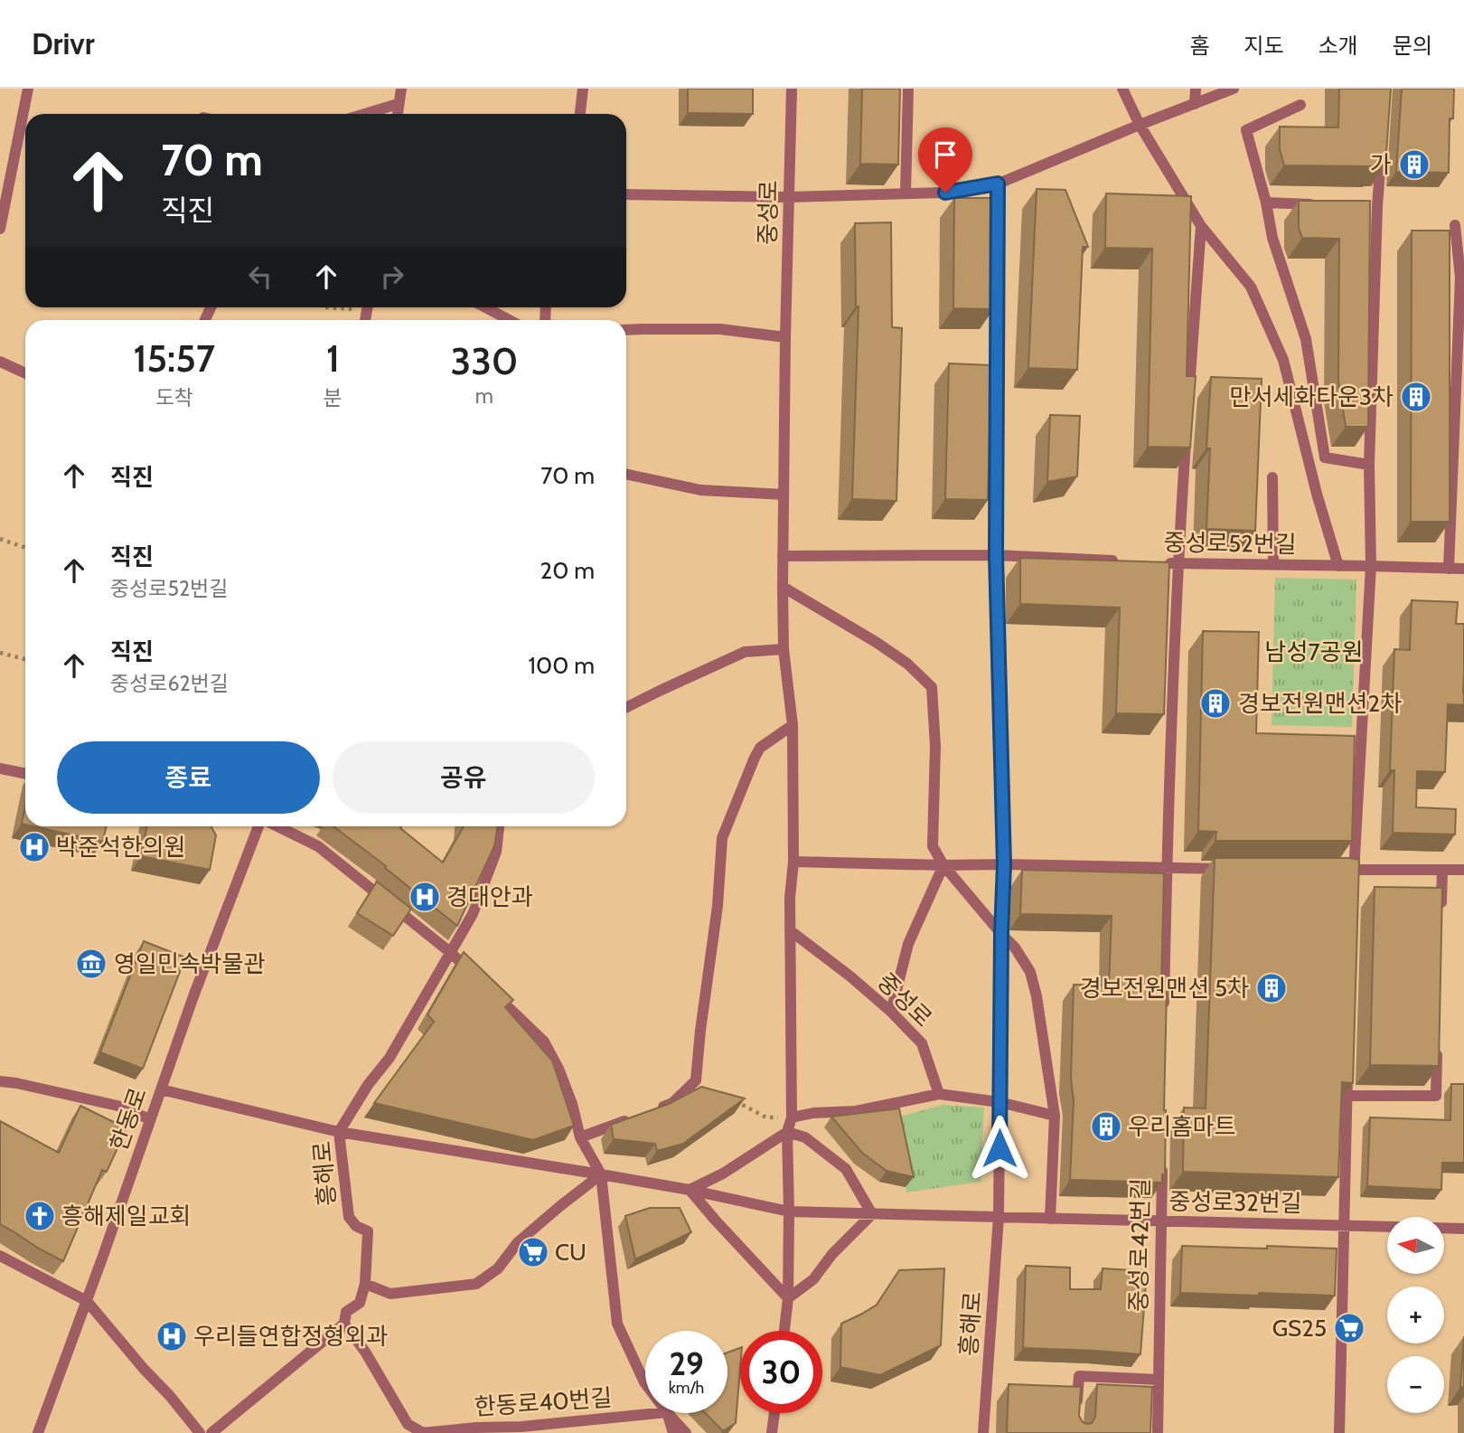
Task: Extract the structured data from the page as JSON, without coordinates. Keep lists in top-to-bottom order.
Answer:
{
  "streets": {
    "street": [
      "중성로",
      "중성로52번길",
      "한동로",
      "흥해로",
      "중성로32번길",
      "중성로42번길",
      "한동로40번길"
    ]
  },
  "crossings": [
    ["중성로", "중성로52번길"],
    ["중성로", "중성로32번길"],
    ["한동로", "중성로32번길"],
    ["흥해로", "중성로32번길"],
    ["중성로32번길", "중성로42번길"]
  ],
  "parks": ["남성7공원"],
  "places": {
    "building": [
      "가",
      "만서세화타운3차",
      "경보전원맨션2차",
      "경보전원맨션 5차",
      "우리홈마트"
    ],
    "hospital": ["박준석한의원", "경대안과", "우리들연합정형외과"],
    "museum": ["영일민속박물관"],
    "church": ["흥해제일교회"],
    "supermarket": ["CU", "GS25"]
  },
  "north": "left",
  "page": {
    "header": "Drivr",
    "nav": [
      "홈",
      "지도",
      "소개",
      "문의"
    ],
    "turn": ["70 m", "직진"],
    "eta": [
      "15:57",
      "도착",
      "1",
      "분",
      "330",
      "m"
    ],
    "list": [
      {
        "name": "직진",
        "value": "70 m"
      },
      {
        "name": "직진",
        "note": "중성로52번길",
        "value": "20 m"
      },
      {
        "name": "직진",
        "note": "중성로62번길",
        "value": "100 m"
      }
    ],
    "buttons": ["종료", "공유"],
    "map_buttons": ["+", "−"],
    "speed": "29 km/h",
    "limit": "30"
  }
}
